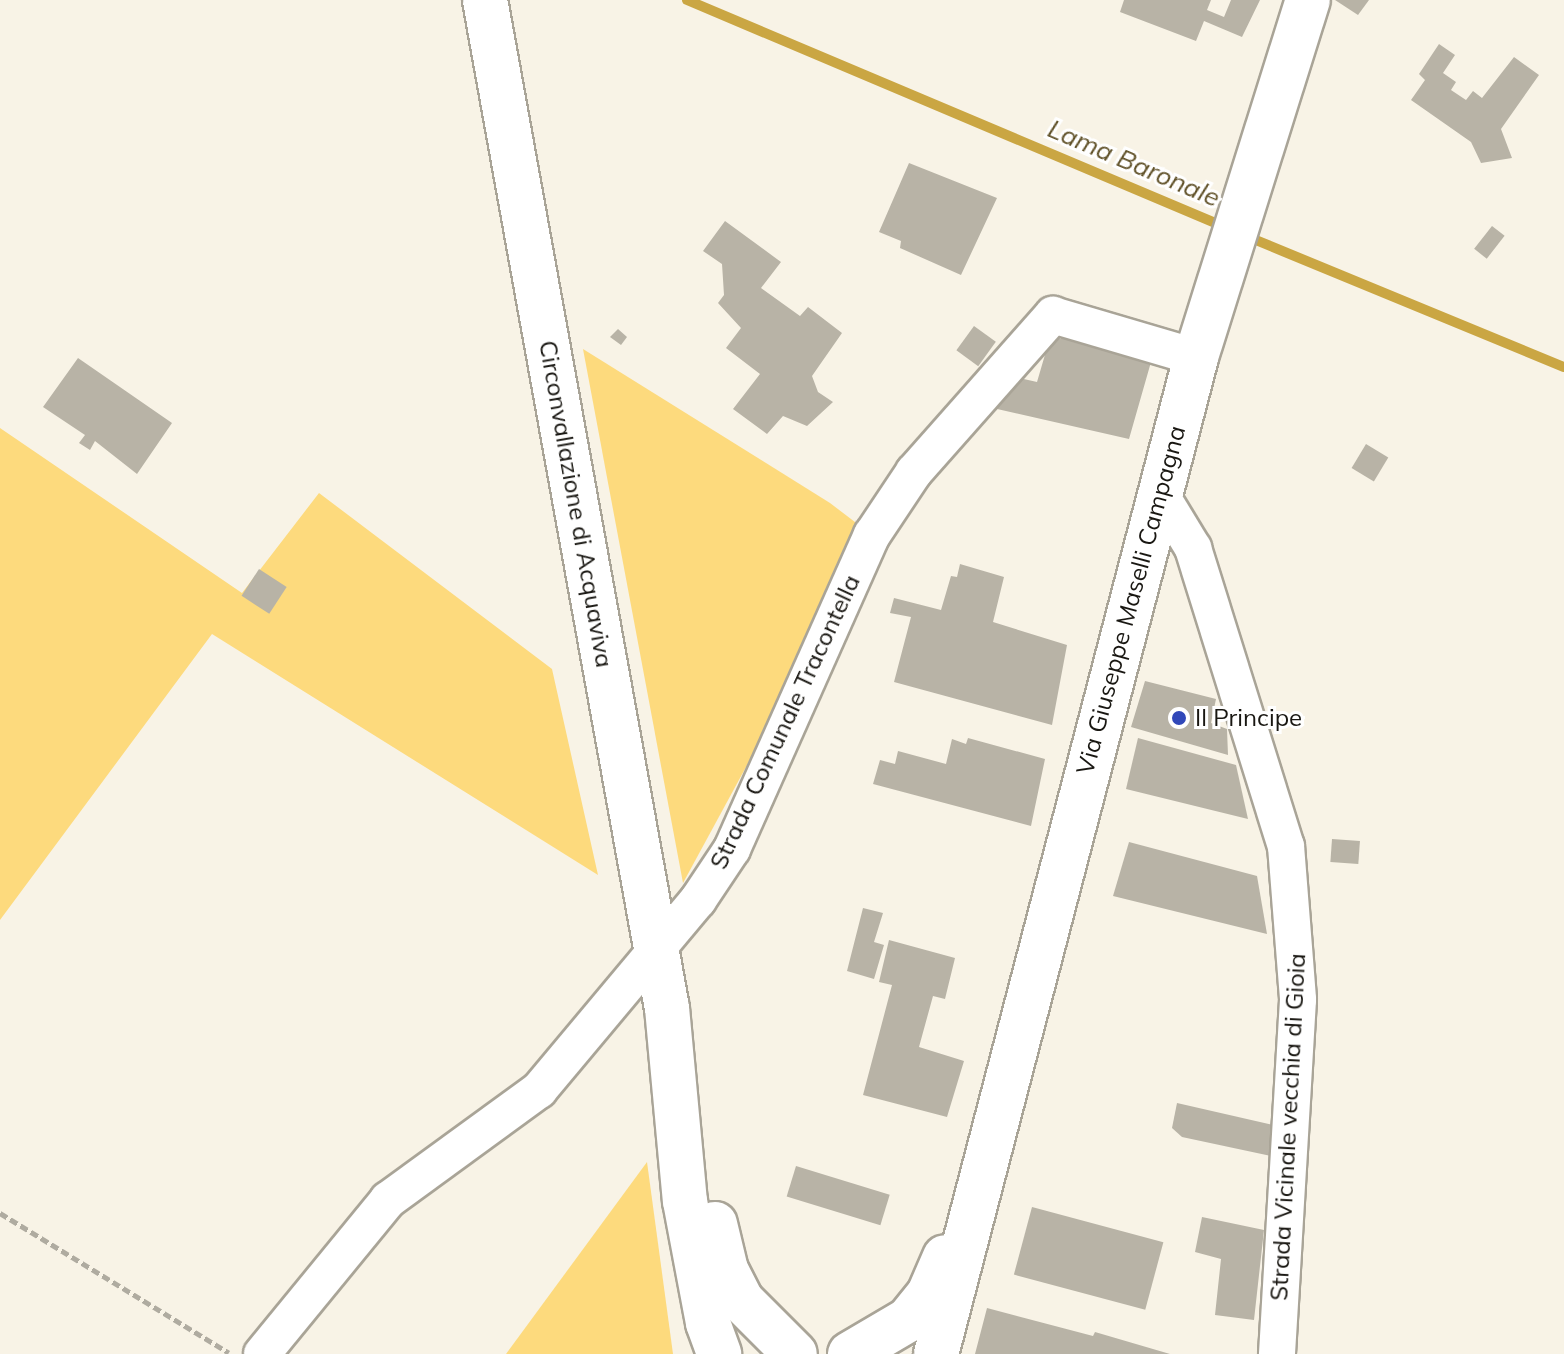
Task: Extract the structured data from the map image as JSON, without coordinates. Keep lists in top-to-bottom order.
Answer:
{
  "streets": {
    "main road": ["Circonvallazione di Acquaviva", "Via Giuseppe Maselli Campagna"],
    "street": ["Strada Comunale Tracontella", "Strada Vicinale vecchia di Gioia"]
  },
  "crossings": [
    ["Circonvallazione di Acquaviva", "Strada Comunale Tracontella"],
    ["Via Giuseppe Maselli Campagna", "Strada Comunale Tracontella"],
    ["Via Giuseppe Maselli Campagna", "Strada Vicinale vecchia di Gioia"]
  ],
  "water": ["Lama Baronale"],
  "places": ["Il Principe"]
}
